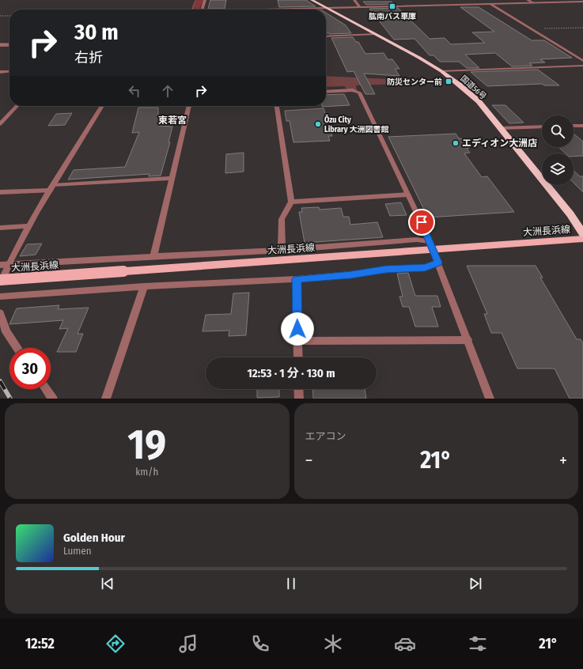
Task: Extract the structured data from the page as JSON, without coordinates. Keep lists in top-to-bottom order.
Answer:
{
  "streets": {
    "highway": ["国道56号"],
    "main road": ["大洲長浜線"]
  },
  "districts": ["東若宮"],
  "places": {
    "transit": ["肱南バス車庫", "防災センター前"],
    "other": ["Ōzu City Library 大洲図書館", "エディオン大洲店"]
  },
  "page": {
    "turn": ["30 m", "右折"],
    "limit": "30",
    "trip": "12:53 · 1 分 · 130 m",
    "tile": [
      ["19", "km/h"],
      "エアコン"
    ],
    "heat": ["−", "21°", "+"],
    "song": ["Golden Hour", "Lumen"],
    "tabs": ["12:52", "21°"]
  }
}
